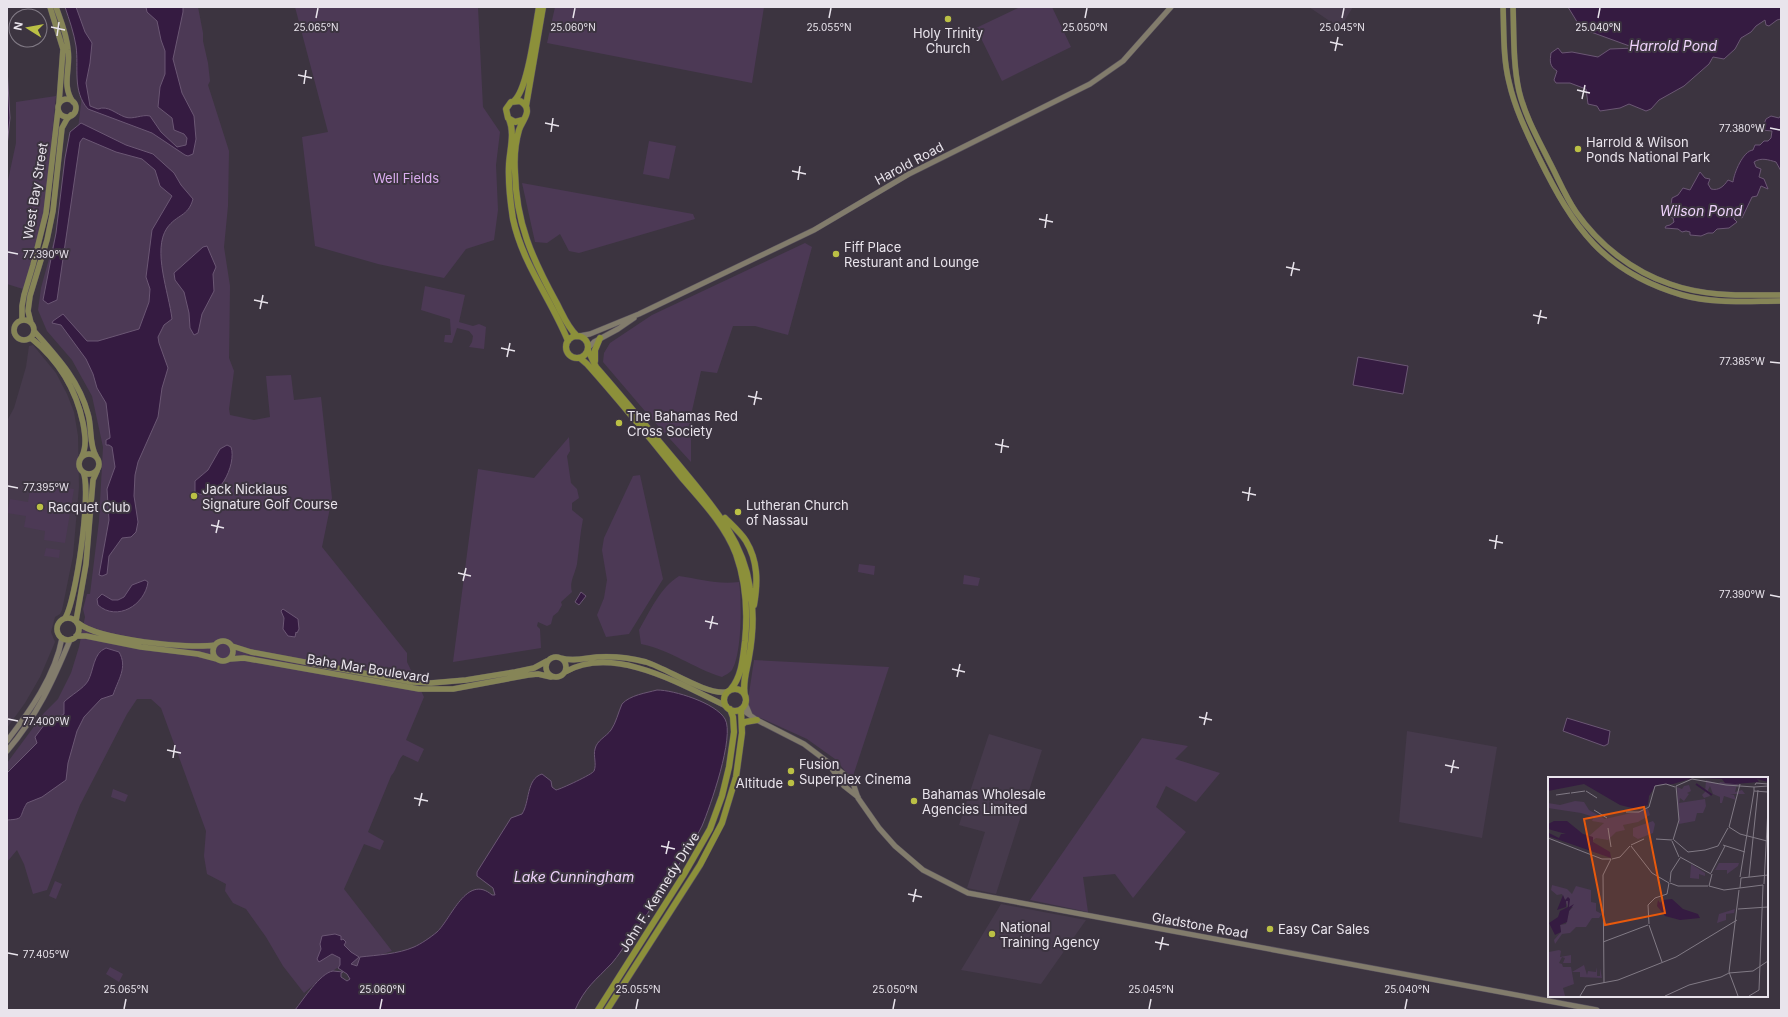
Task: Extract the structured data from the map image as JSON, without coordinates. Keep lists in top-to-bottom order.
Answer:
{
  "streets": {
    "highway": ["John F. Kennedy Drive"],
    "main road": [
      "Harold Road",
      "West Bay Street",
      "Baha Mar Boulevard",
      "Gladstone Road"
    ]
  },
  "crossings": [
    ["Harold Road", "John F. Kennedy Drive"],
    ["John F. Kennedy Drive", "Gladstone Road"]
  ],
  "water": ["Harrold Pond", "Wilson Pond", "Lake Cunningham"],
  "parks": ["Well Fields"],
  "places": [
    "Holy Trinity Church",
    "Harrold & Wilson Ponds National Park",
    "Fiff Place Resturant and Lounge",
    "The Bahamas Red Cross Society",
    "Jack Nicklaus Signature Golf Course",
    "Racquet Club",
    "Lutheran Church of Nassau",
    "Fusion Superplex Cinema",
    "Altitude",
    "Bahamas Wholesale Agencies Limited",
    "Easy Car Sales",
    "National Training Agency"
  ],
  "north": "left",
  "coordinates": [
    "25.065°N",
    "25.060°N",
    "25.055°N",
    "25.050°N",
    "25.045°N",
    "25.040°N",
    "77.380°W",
    "77.390°W",
    "77.385°W",
    "77.395°W",
    "77.400°W",
    "77.405°W"
  ]
}
